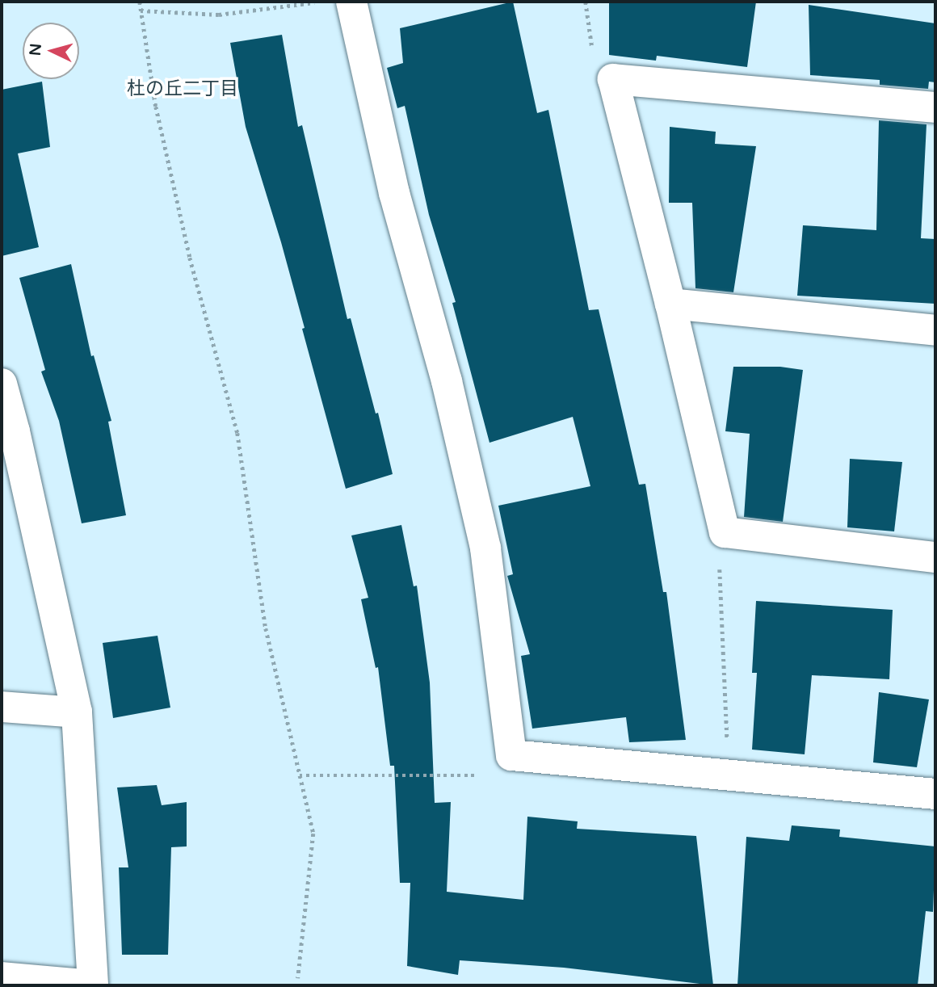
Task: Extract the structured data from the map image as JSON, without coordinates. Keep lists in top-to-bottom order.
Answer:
{
  "districts": ["杜の丘二丁目"],
  "north": "left"
}
